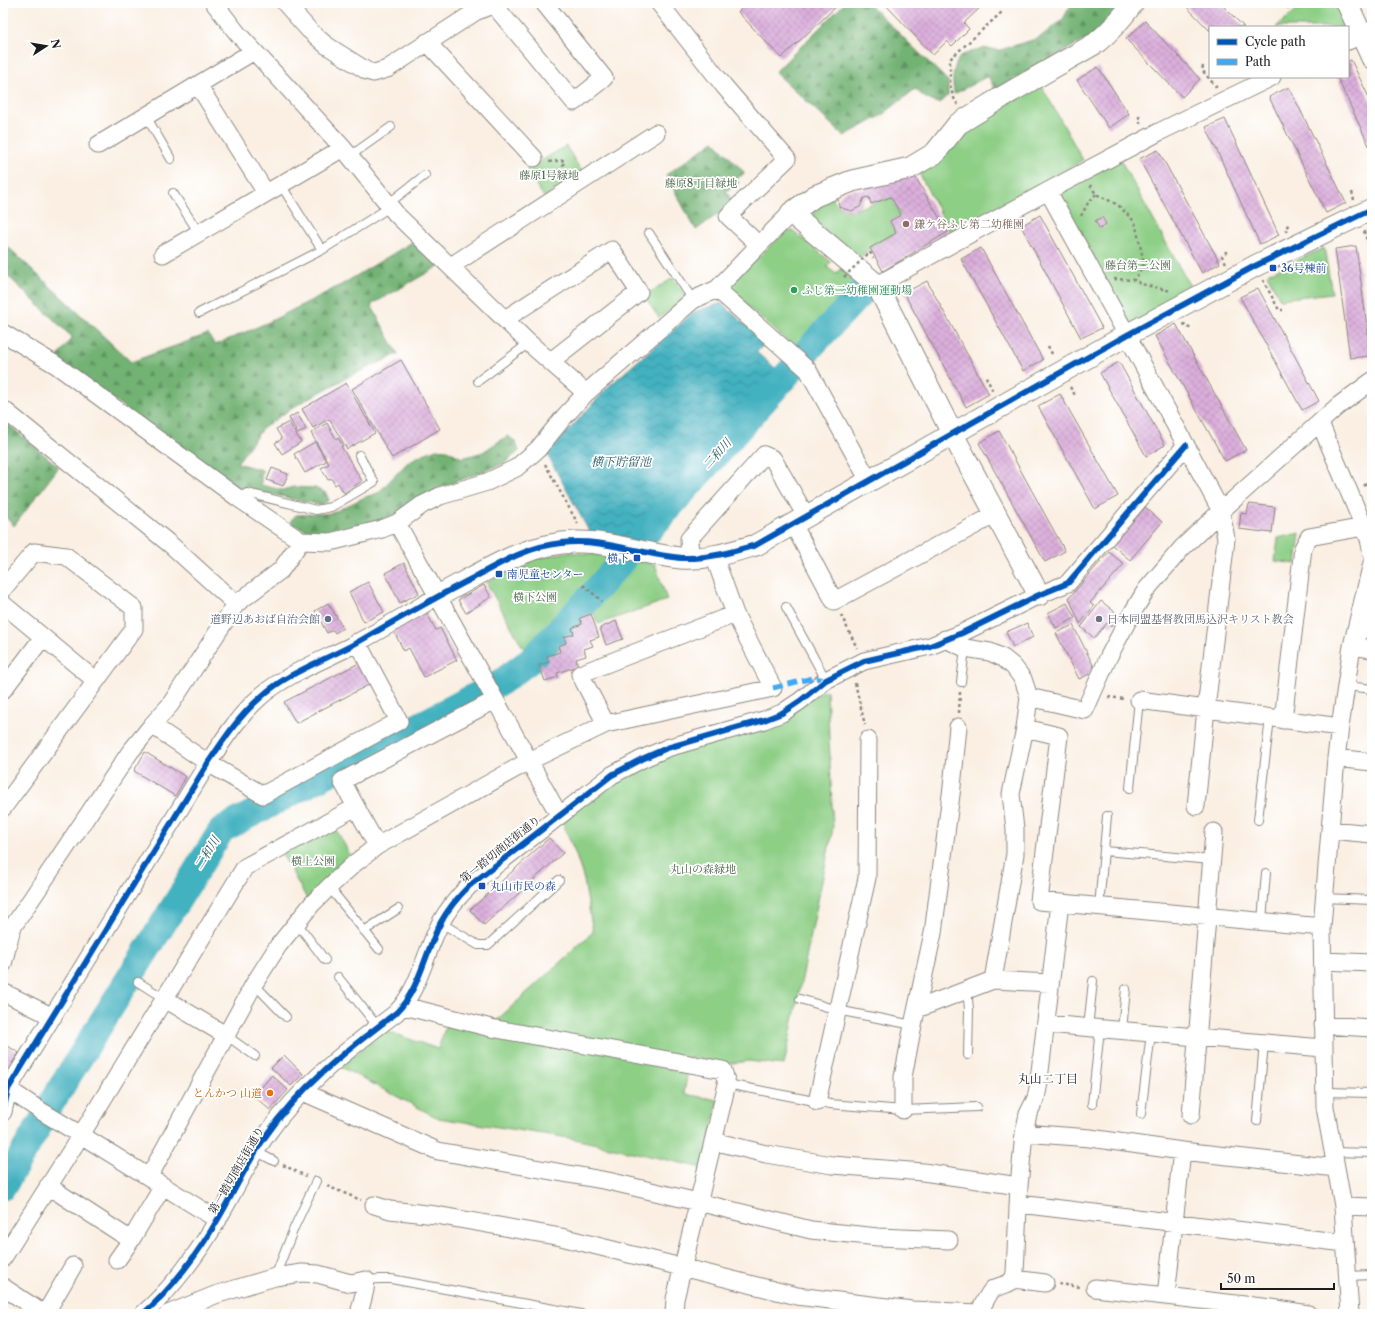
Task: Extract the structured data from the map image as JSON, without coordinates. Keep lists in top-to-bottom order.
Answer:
{
  "streets": {
    "street": ["第一踏切商店街通り"]
  },
  "districts": ["丸山二丁目"],
  "water": ["二和川", "横下貯留池"],
  "parks": [
    "藤原1号緑地",
    "藤原8丁目緑地",
    "藤台第二公園",
    "横下公園",
    "横上公園",
    "丸山の森緑地"
  ],
  "places": {
    "other": [
      "鎌ケ谷ふじ第二幼稚園",
      "ふじ第二幼稚園運動場",
      "道野辺あおば自治会館",
      "日本同盟基督教団馬込沢キリスト教会",
      "とんかつ 山道"
    ],
    "transit": [
      "36号棟前",
      "横下",
      "南児童センター",
      "丸山市民の森"
    ]
  },
  "legend": ["Cycle path", "Path"],
  "scale_bar": "50 m",
  "north": "right"
}
